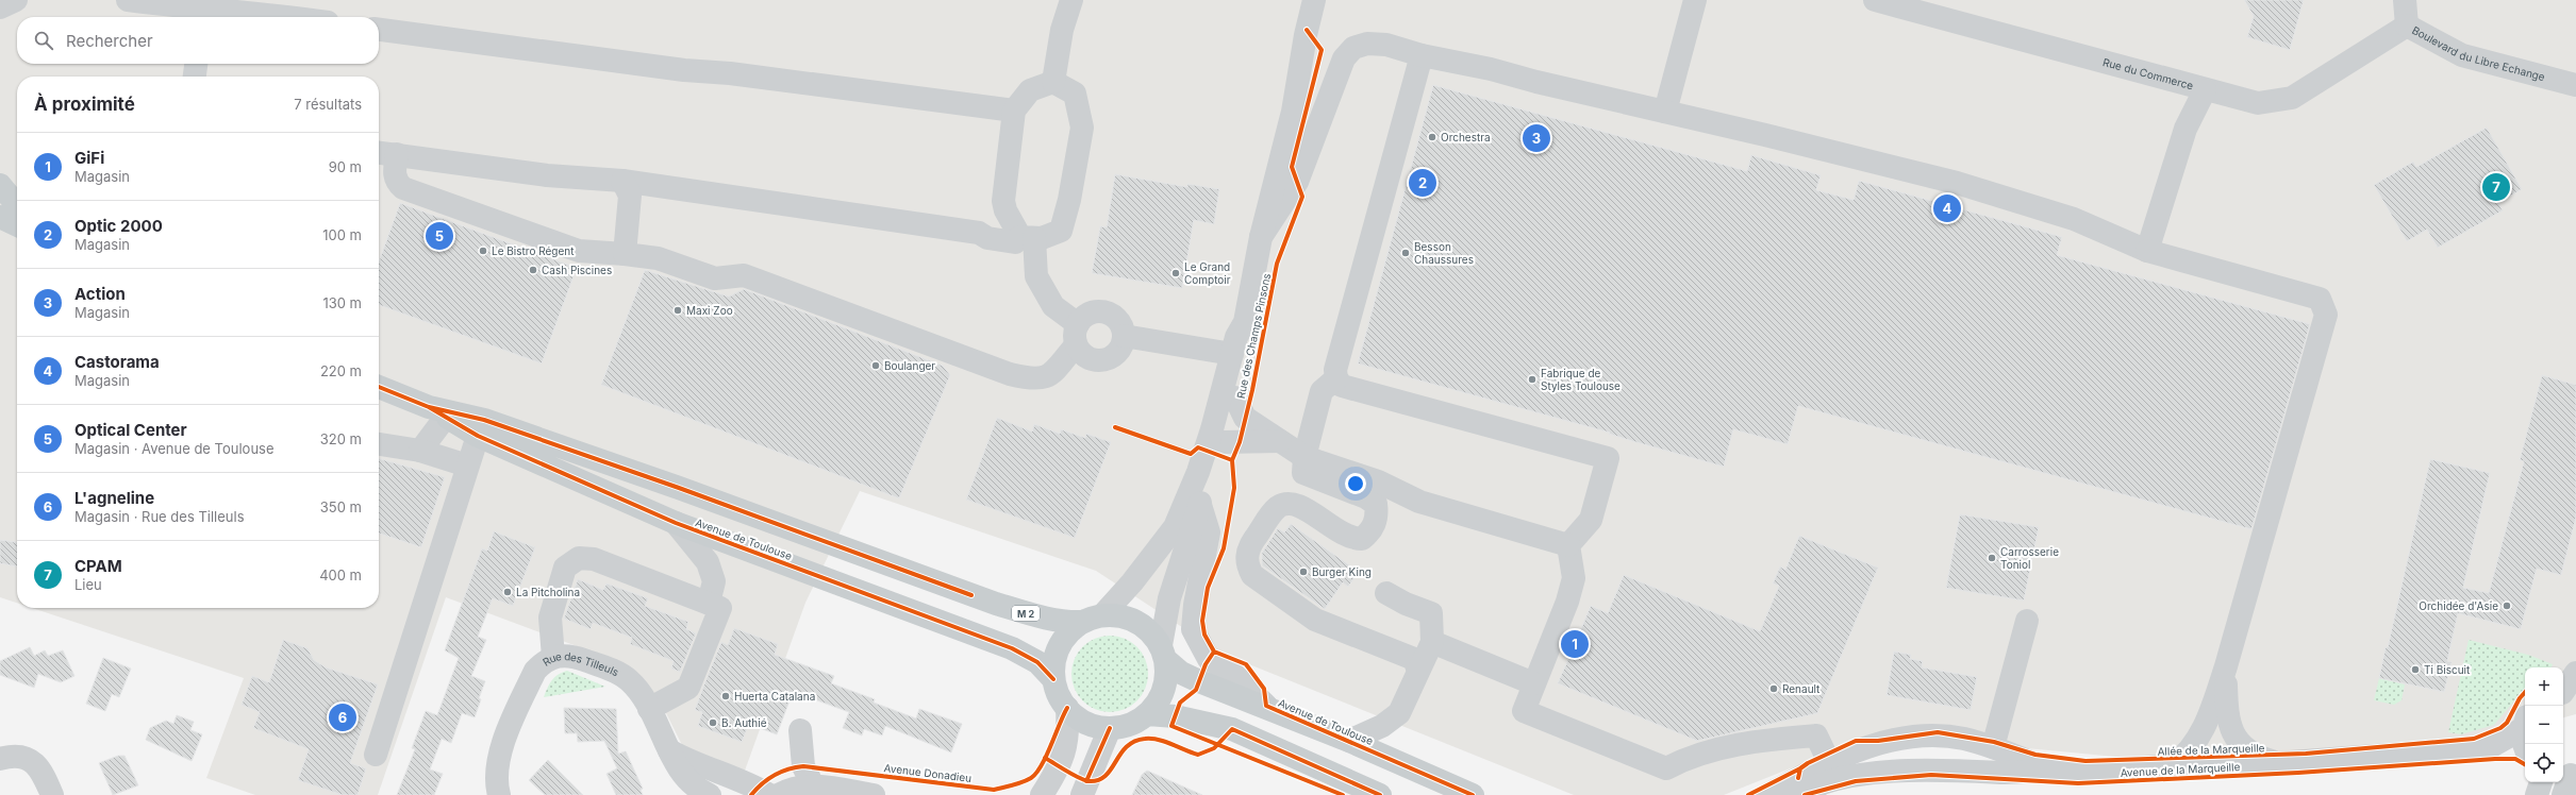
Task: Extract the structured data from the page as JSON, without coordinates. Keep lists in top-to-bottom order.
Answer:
{
  "streets": {
    "main road": ["Avenue de Toulouse", "M 2"],
    "street": [
      "Boulevard du Libre Echange",
      "Rue du Commerce",
      "Rue des Champs Pinsons",
      "Rue des Tilleuls",
      "Allée de la Marqueille"
    ],
    "cycle path": ["Avenue de la Marqueille", "Avenue Donadieu"]
  },
  "crossings": [
    ["Boulevard du Libre Echange", "Rue du Commerce"],
    ["Rue des Champs Pinsons", "Avenue de Toulouse"]
  ],
  "places": [
    "Orchestra",
    "Le Bistro Régent",
    "Besson Chaussures",
    "Cash Piscines",
    "Le Grand Comptoir",
    "Maxi Zoo",
    "Boulanger",
    "Fabrique de Styles Toulouse",
    "Carrosserie Toniol",
    "Burger King",
    "La Pitcholina",
    "Orchidée d'Asie",
    "Ti Biscuit",
    "Renault",
    "Huerta Catalana",
    "B. Authié"
  ],
  "page": {
    "search": "Rechercher",
    "heading": ["À proximité", "7 résultats"],
    "pins": [
      "3",
      "2",
      "7",
      "4",
      "5",
      "1",
      "6"
    ],
    "list": [
      {
        "mark": "1",
        "name": "GiFi",
        "note": "Magasin",
        "value": "90 m"
      },
      {
        "mark": "2",
        "name": "Optic 2000",
        "note": "Magasin",
        "value": "100 m"
      },
      {
        "mark": "3",
        "name": "Action",
        "note": "Magasin",
        "value": "130 m"
      },
      {
        "mark": "4",
        "name": "Castorama",
        "note": "Magasin",
        "value": "220 m"
      },
      {
        "mark": "5",
        "name": "Optical Center",
        "note": "Magasin · Avenue de Toulouse",
        "value": "320 m"
      },
      {
        "mark": "6",
        "name": "L'agneline",
        "note": "Magasin · Rue des Tilleuls",
        "value": "350 m"
      },
      {
        "mark": "7",
        "name": "CPAM",
        "note": "Lieu",
        "value": "400 m"
      }
    ],
    "map_buttons": ["+", "−"]
  }
}
